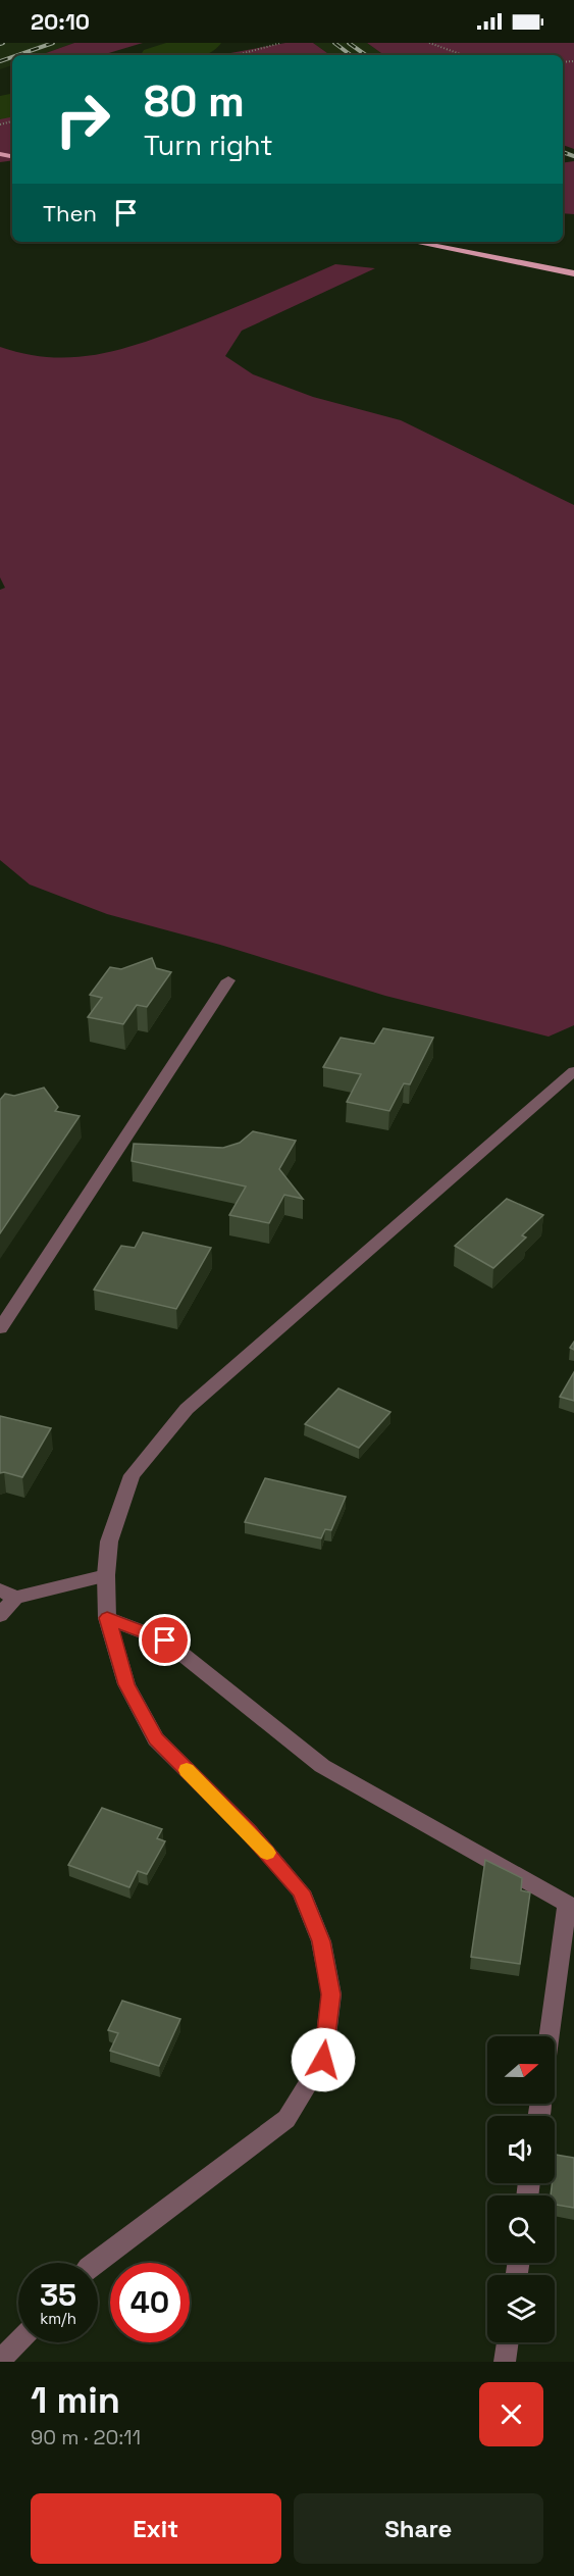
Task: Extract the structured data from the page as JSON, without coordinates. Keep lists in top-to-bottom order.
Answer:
{
  "north": "right",
  "page": {
    "status": "20:10",
    "turn": ["80 m", "Turn right"],
    "then": "Then",
    "speed": "35 km/h",
    "limit": "40",
    "heading": ["1 min", "90 m · 20:11"],
    "buttons": ["Exit", "Share"]
  }
}
